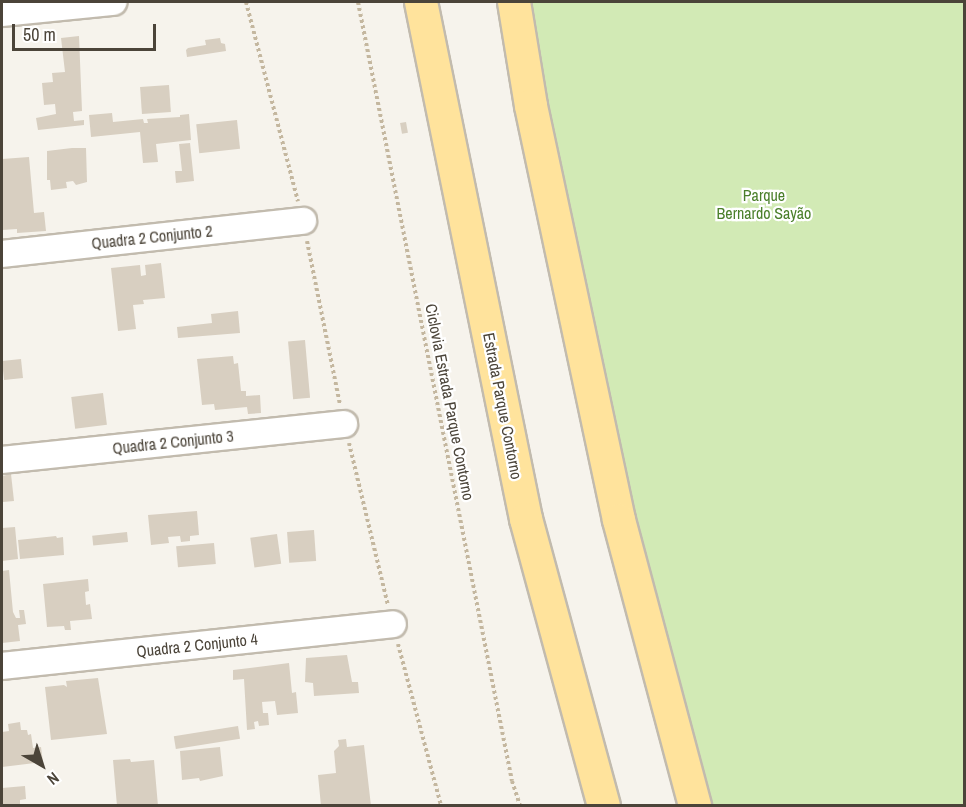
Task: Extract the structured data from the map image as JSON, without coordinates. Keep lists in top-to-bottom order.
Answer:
{
  "streets": {
    "main road": ["Estrada Parque Contorno"],
    "street": ["Quadra 2 Conjunto 2", "Quadra 2 Conjunto 3", "Quadra 2 Conjunto 4"],
    "path": ["Ciclovia Estrada Parque Contorno"]
  },
  "parks": ["Parque Bernardo Sayão"],
  "scale_bar": "50 m",
  "north": "bottom right"
}
